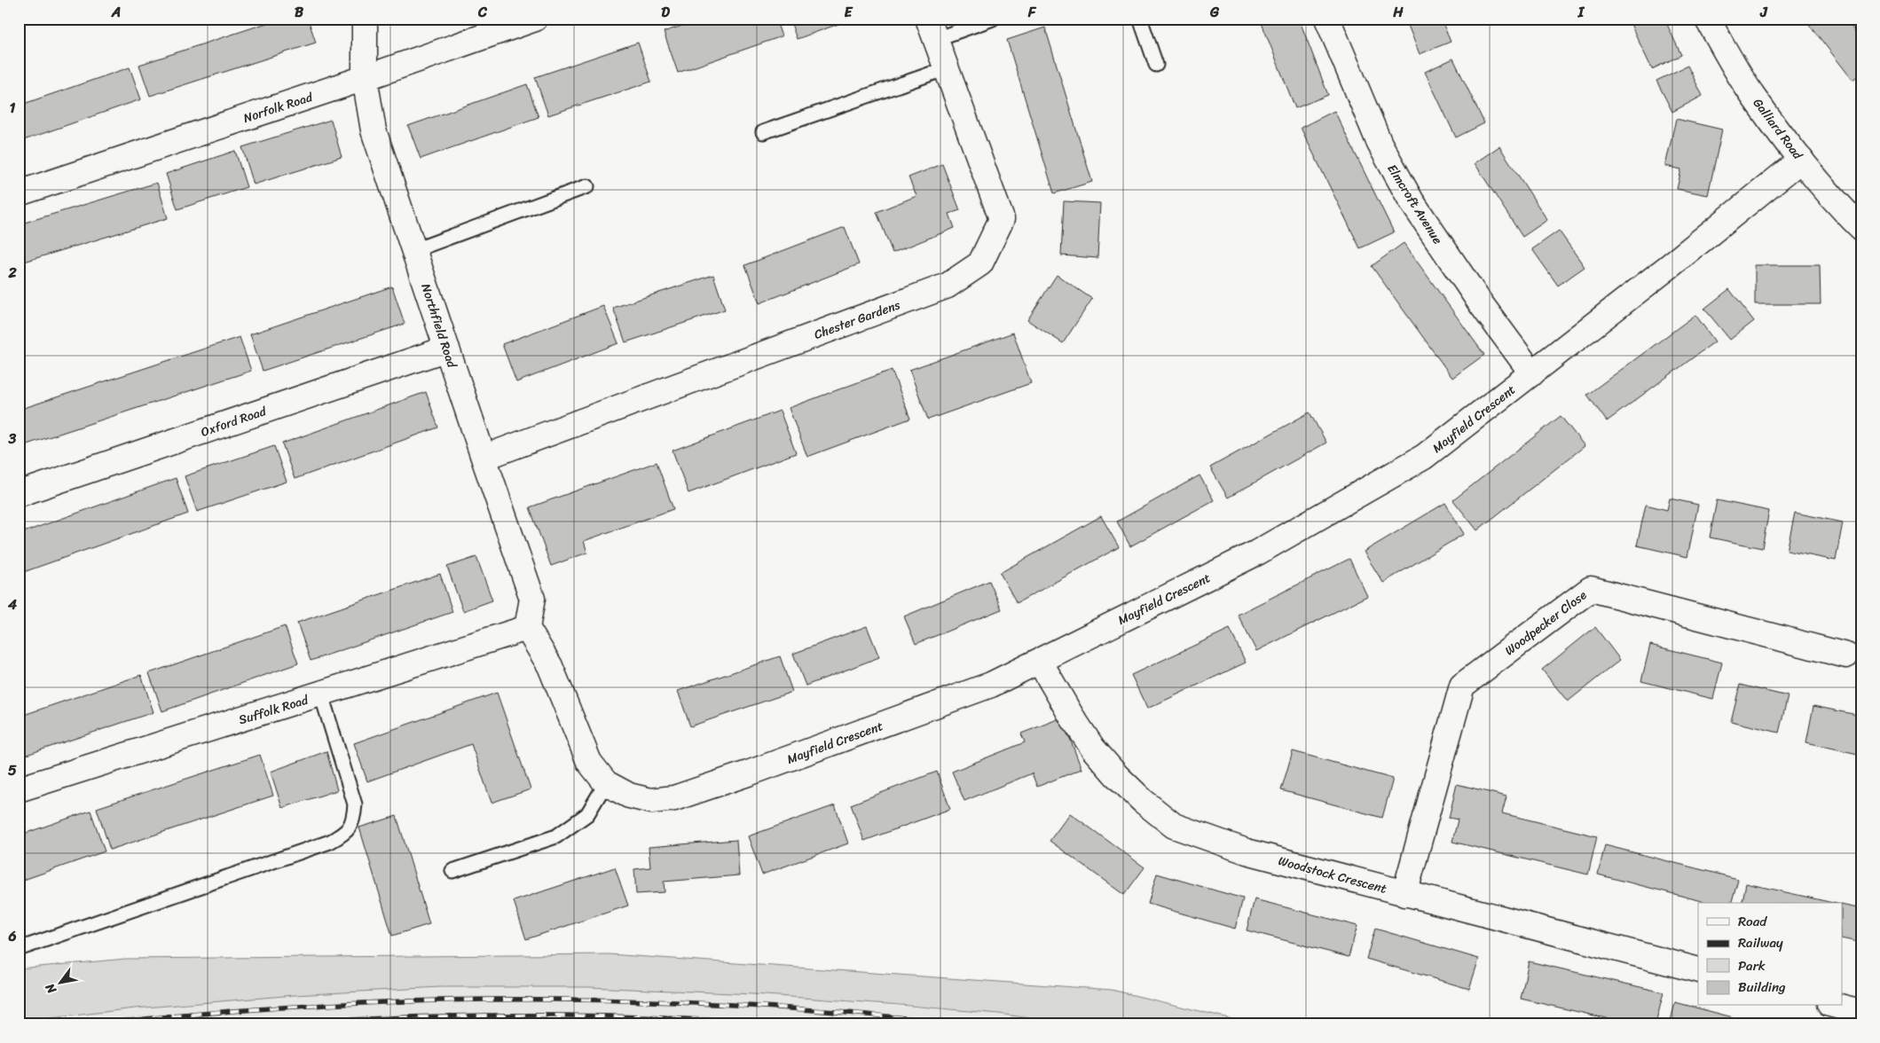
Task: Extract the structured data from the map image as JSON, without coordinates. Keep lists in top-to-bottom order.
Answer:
{
  "streets": {
    "street": [
      "Norfolk Road",
      "Galliard Road",
      "Elmcroft Avenue",
      "Chester Gardens",
      "Northfield Road",
      "Mayfield Crescent",
      "Oxford Road",
      "Woodpecker Close",
      "Suffolk Road",
      "Woodstock Crescent"
    ]
  },
  "crossings": [
    ["Norfolk Road", "Northfield Road"],
    ["Galliard Road", "Mayfield Crescent"],
    ["Elmcroft Avenue", "Mayfield Crescent"],
    ["Chester Gardens", "Northfield Road"],
    ["Northfield Road", "Mayfield Crescent"],
    ["Northfield Road", "Oxford Road"],
    ["Northfield Road", "Suffolk Road"],
    ["Mayfield Crescent", "Suffolk Road"],
    ["Mayfield Crescent", "Woodstock Crescent"],
    ["Woodpecker Close", "Woodstock Crescent"]
  ],
  "legend": [
    "Road",
    "Railway",
    "Park",
    "Building"
  ],
  "north": "bottom left",
  "grid": {
    "columns": [
      "A",
      "B",
      "C",
      "D",
      "E",
      "F",
      "G",
      "H",
      "I",
      "J"
    ],
    "rows": [
      "1",
      "2",
      "3",
      "4",
      "5",
      "6"
    ]
  }
}
